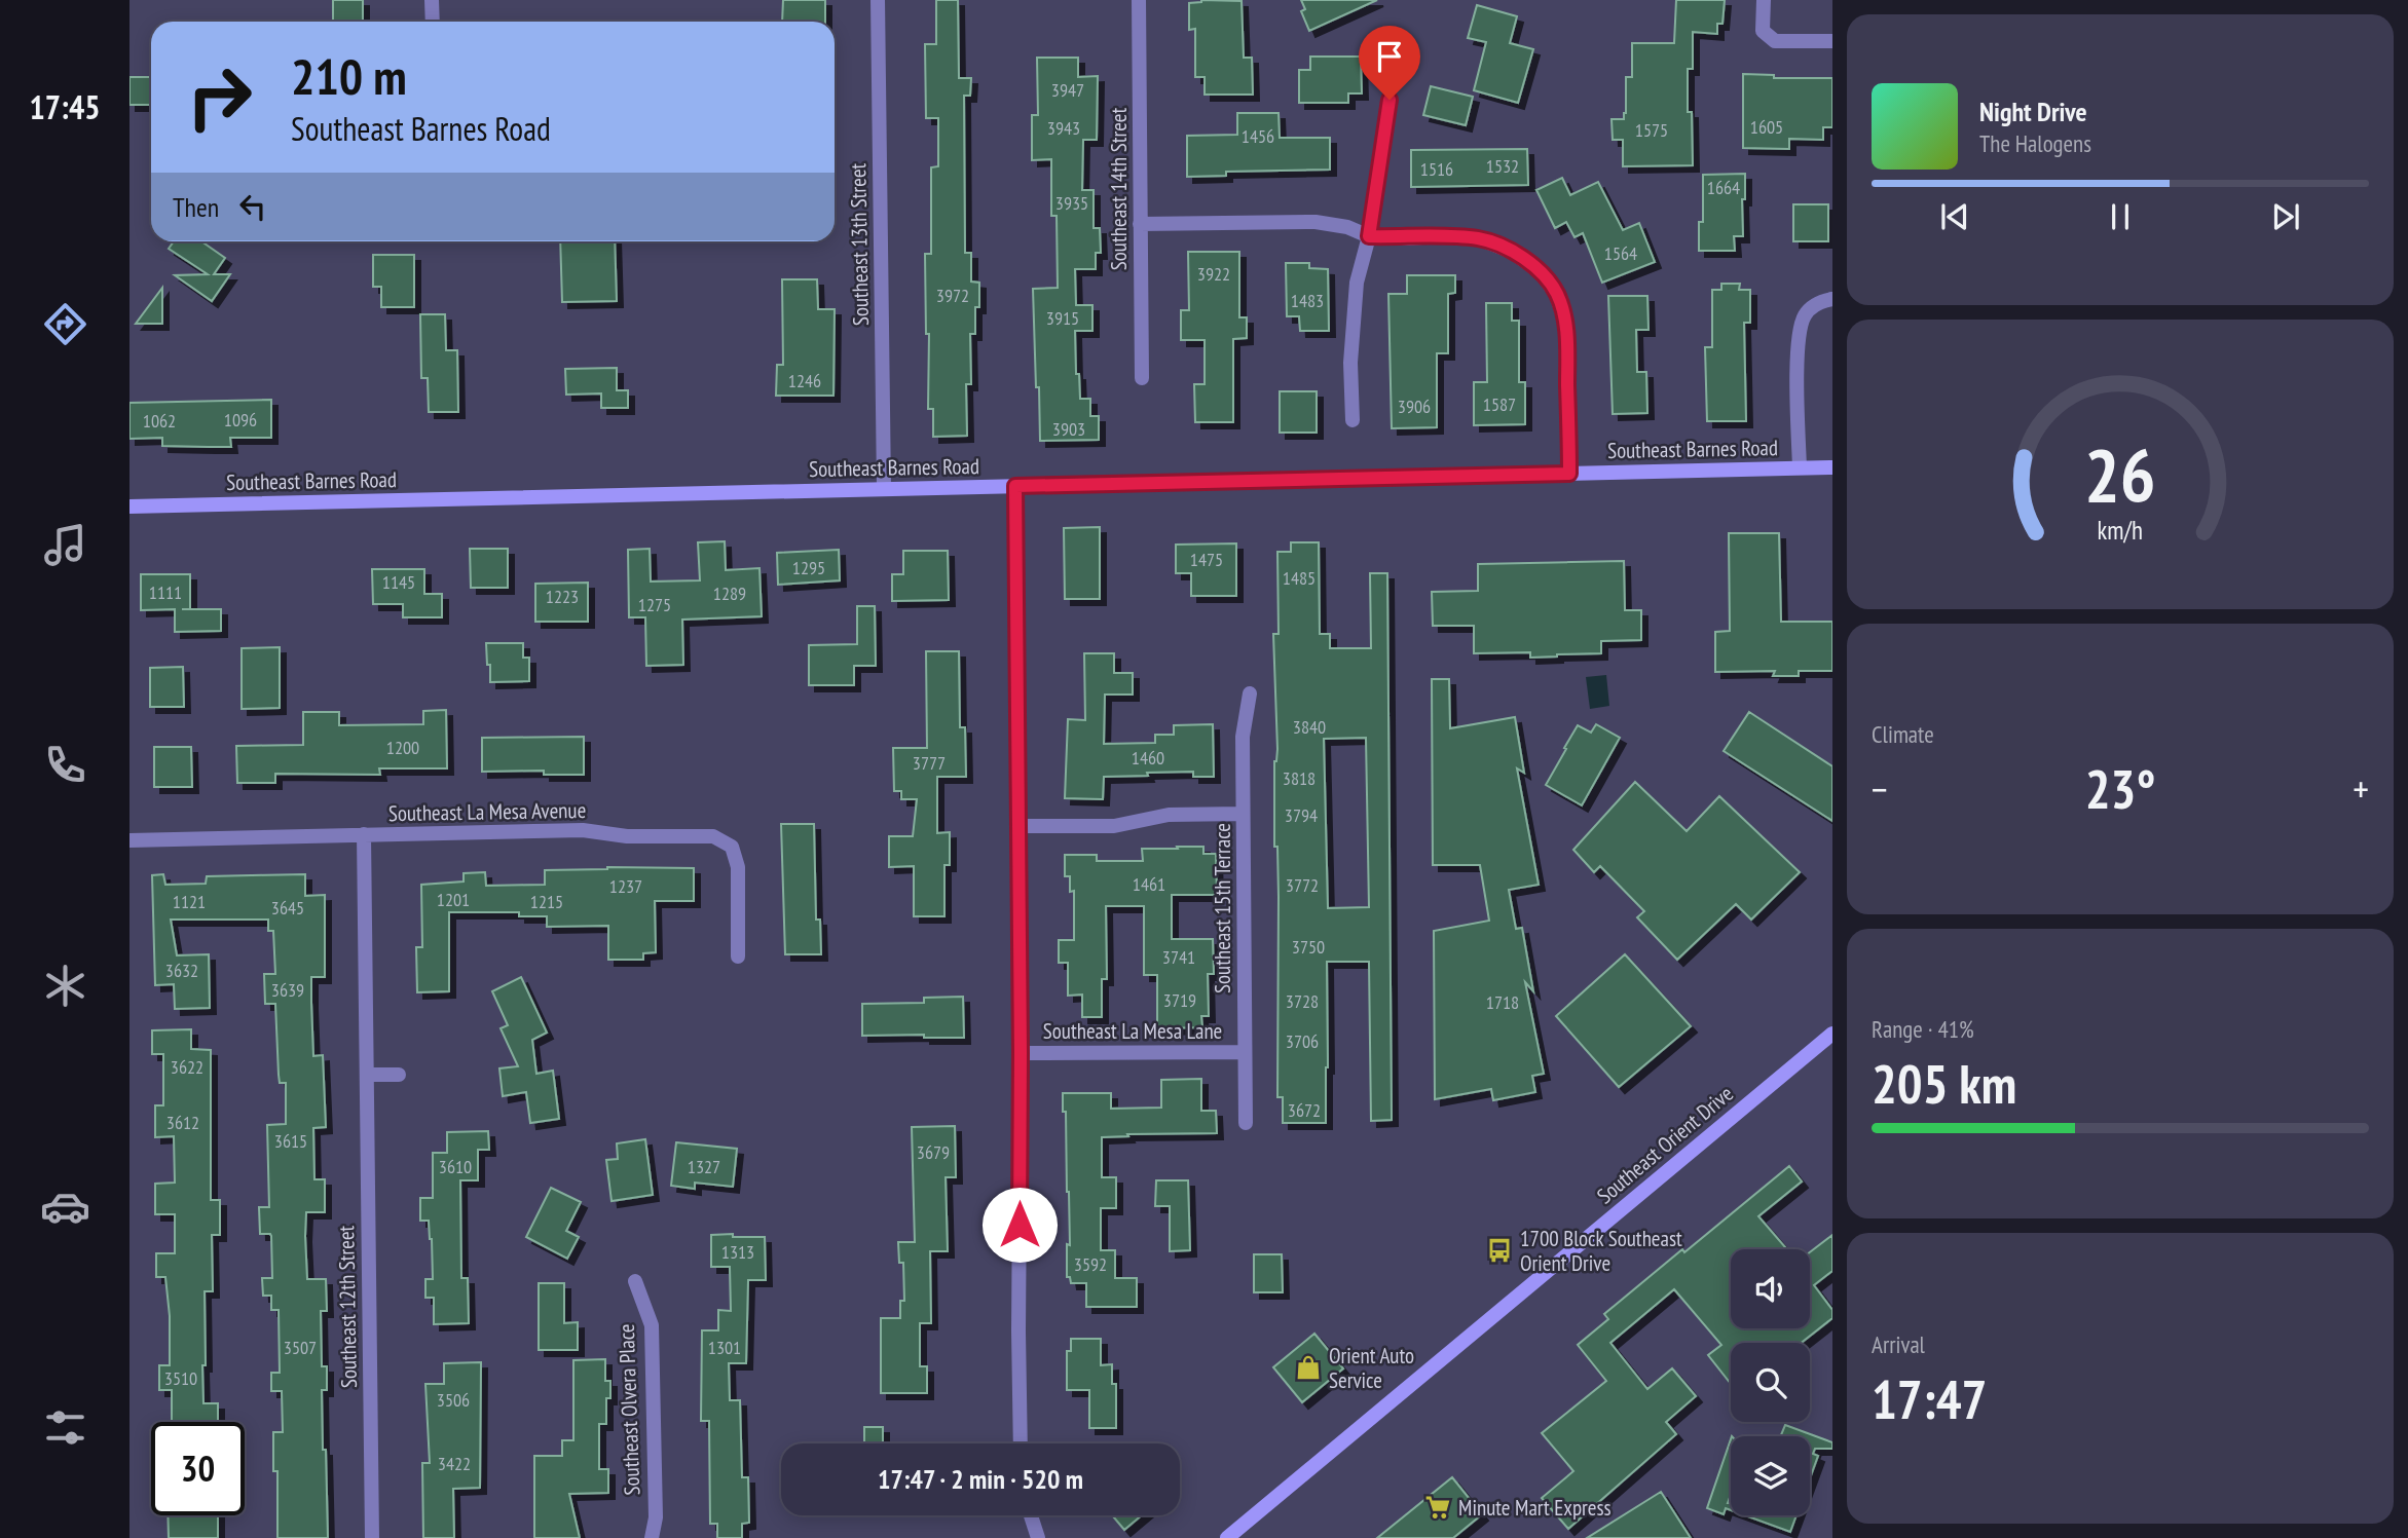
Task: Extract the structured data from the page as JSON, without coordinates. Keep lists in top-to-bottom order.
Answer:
{
  "streets": {
    "street": [
      "Southeast 14th Street",
      "Southeast 13th Street",
      "Southeast Barnes Road",
      "Southeast La Mesa Avenue",
      "Southeast 15th Terrace",
      "Southeast La Mesa Lane",
      "Southeast Orient Drive",
      "Southeast 12th Street",
      "Southeast Olvera Place"
    ]
  },
  "crossings": [
    ["Southeast 13th Street", "Southeast Barnes Road"],
    ["Southeast La Mesa Avenue", "Southeast 12th Street"],
    ["Southeast 15th Terrace", "Southeast La Mesa Lane"]
  ],
  "places": {
    "bus stop": ["1700 Block Southeast Orient Drive"],
    "shop": ["Orient Auto Service"],
    "supermarket": ["Minute Mart Express"]
  },
  "house_numbers": [
    "3947",
    "1605",
    "3943",
    "1575",
    "1456",
    "1532",
    "1516",
    "1664",
    "3935",
    "1564",
    "3922",
    "3972",
    "1483",
    "3915",
    "1246",
    "1587",
    "3906",
    "1096",
    "1062",
    "3903",
    "1475",
    "1295",
    "1485",
    "1145",
    "1111",
    "1289",
    "1223",
    "1275",
    "3840",
    "1200",
    "1460",
    "3777",
    "3818",
    "3794",
    "1461",
    "3772",
    "1237",
    "1201",
    "1121",
    "1215",
    "3645",
    "3750",
    "3741",
    "3632",
    "3639",
    "3719",
    "3728",
    "1718",
    "3706",
    "3622",
    "3672",
    "3612",
    "3615",
    "3679",
    "3610",
    "1327",
    "1313",
    "3592",
    "3507",
    "1301",
    "3510",
    "3506",
    "3422"
  ],
  "page": {
    "tabs": "17:45",
    "turn": ["210 m", "Southeast Barnes Road"],
    "song": ["Night Drive", "The Halogens"],
    "then": "Then",
    "tile": [
      "Climate",
      ["Range · 41%", "205 km"],
      ["Arrival", "17:47"]
    ],
    "heat": ["−", "23°", "+"],
    "limit": "30",
    "trip": "17:47 · 2 min · 520 m",
    "gauge": ["26", "km/h"]
  }
}
